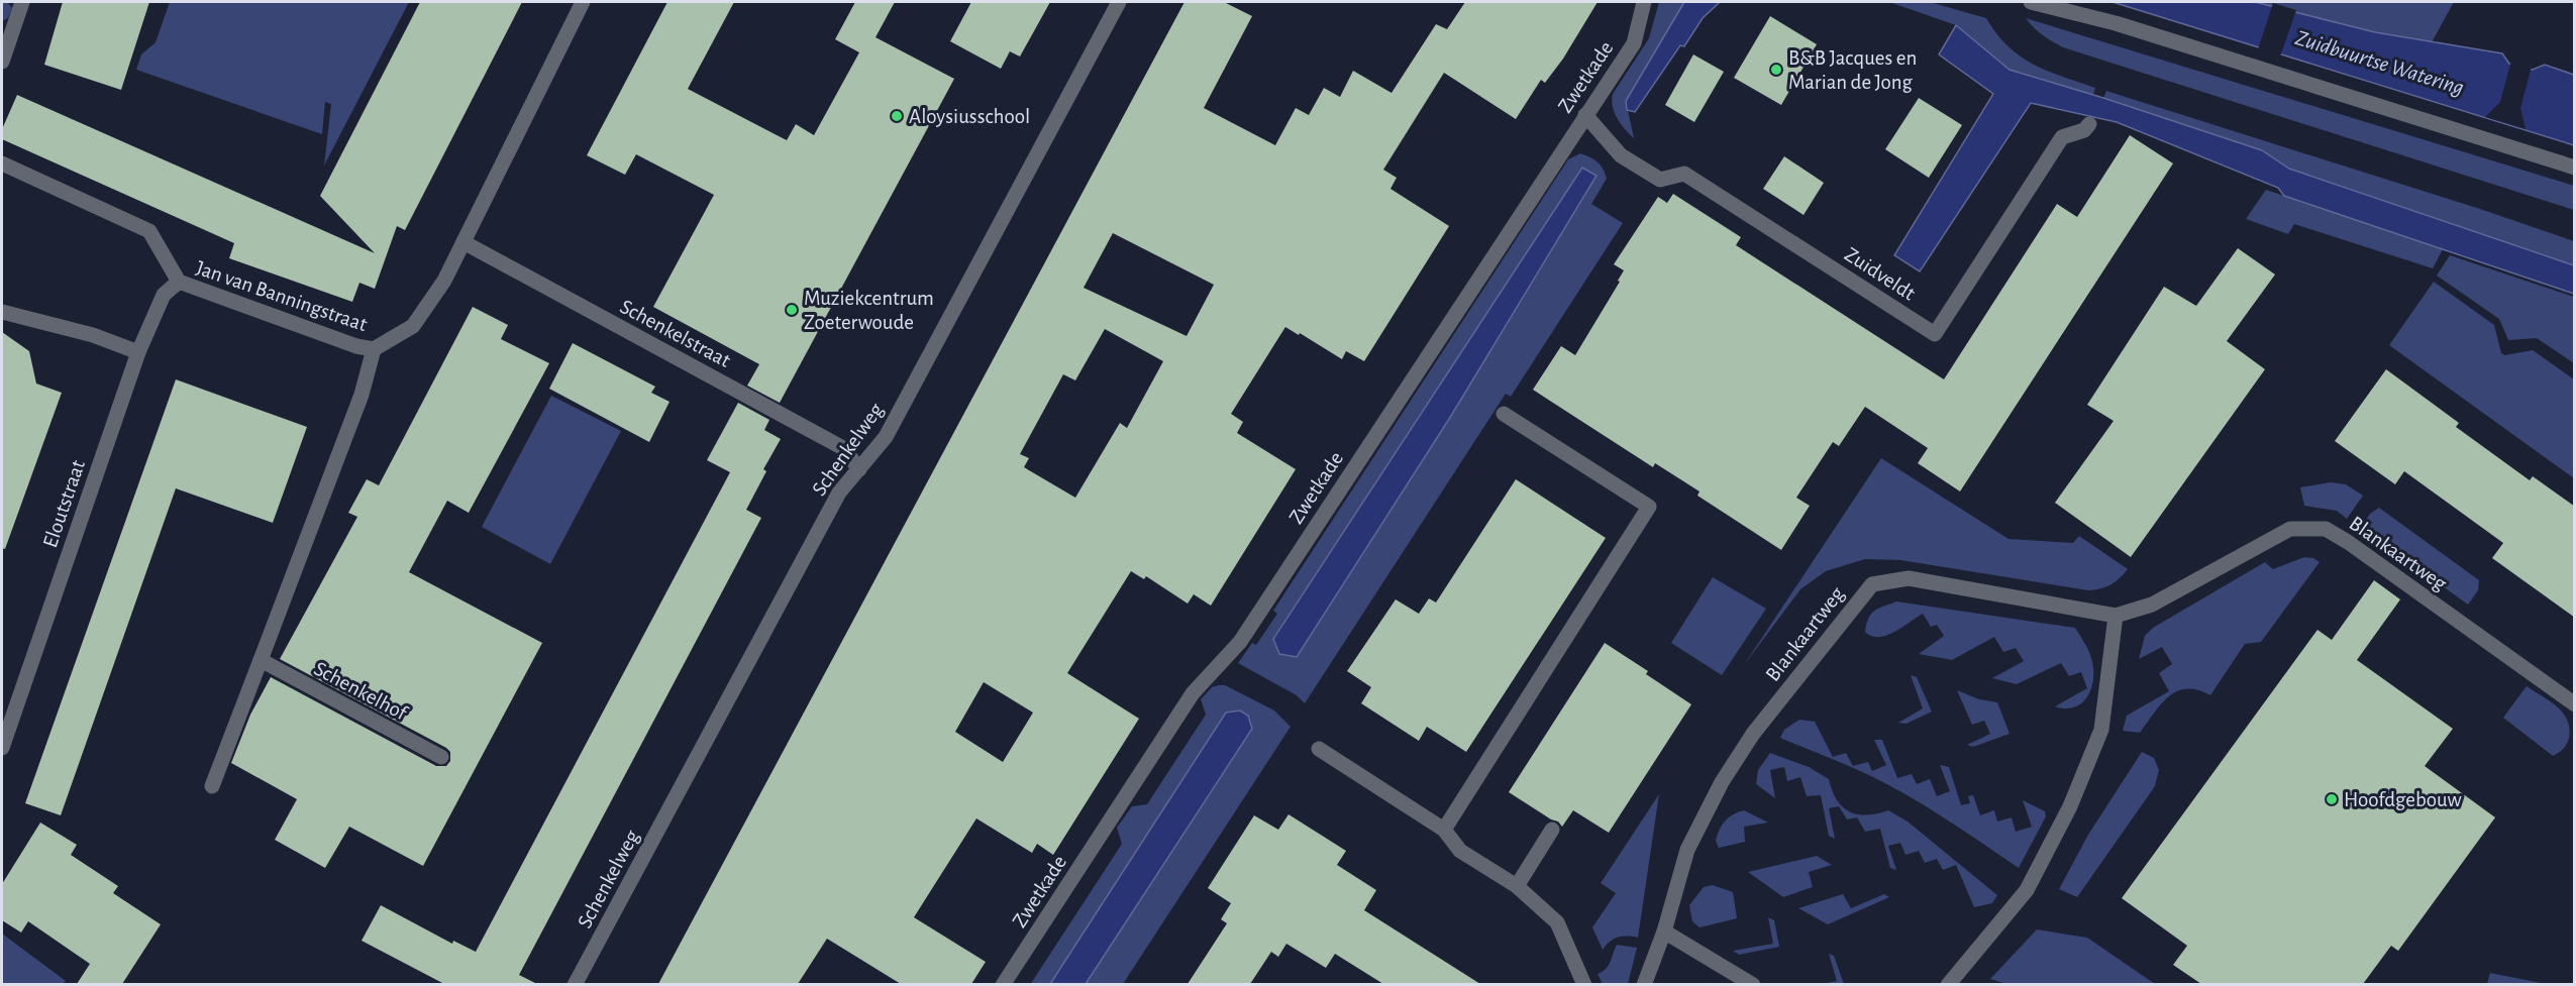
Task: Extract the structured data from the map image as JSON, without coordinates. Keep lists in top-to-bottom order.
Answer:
{
  "streets": {
    "street": [
      "Zwetkade",
      "Zuidveldt",
      "Jan van Banningstraat",
      "Schenkelstraat",
      "Schenkelweg",
      "Eloutstraat",
      "Blankaartweg",
      "Schenkelhof"
    ]
  },
  "crossings": [
    ["Zwetkade", "Zuidveldt"],
    ["Jan van Banningstraat", "Schenkelstraat"],
    ["Jan van Banningstraat", "Eloutstraat"],
    ["Jan van Banningstraat", "Schenkelhof"],
    ["Schenkelstraat", "Schenkelweg"]
  ],
  "water": ["Zuidbuurtse Watering"],
  "places": [
    "B&B Jacques en Marian de Jong",
    "Aloysiusschool",
    "Muziekcentrum Zoeterwoude",
    "Hoofdgebouw"
  ]
}
